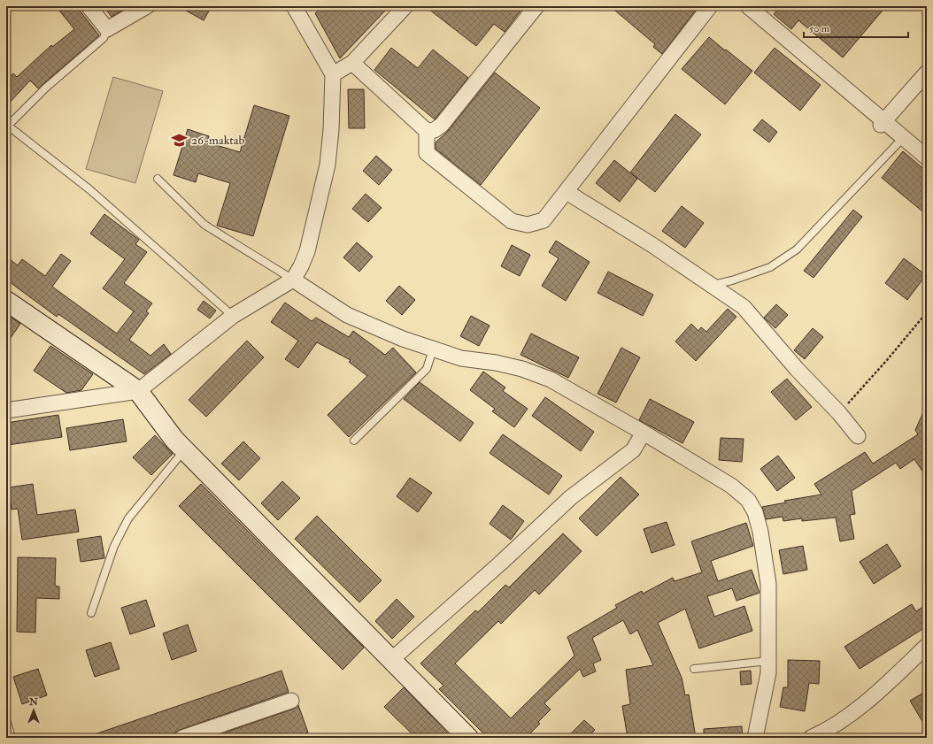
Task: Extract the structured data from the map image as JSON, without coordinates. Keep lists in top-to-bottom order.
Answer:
{
  "places": {
    "school or university": ["26-maktab"]
  },
  "scale_bar": "50 m",
  "north": "top"
}
